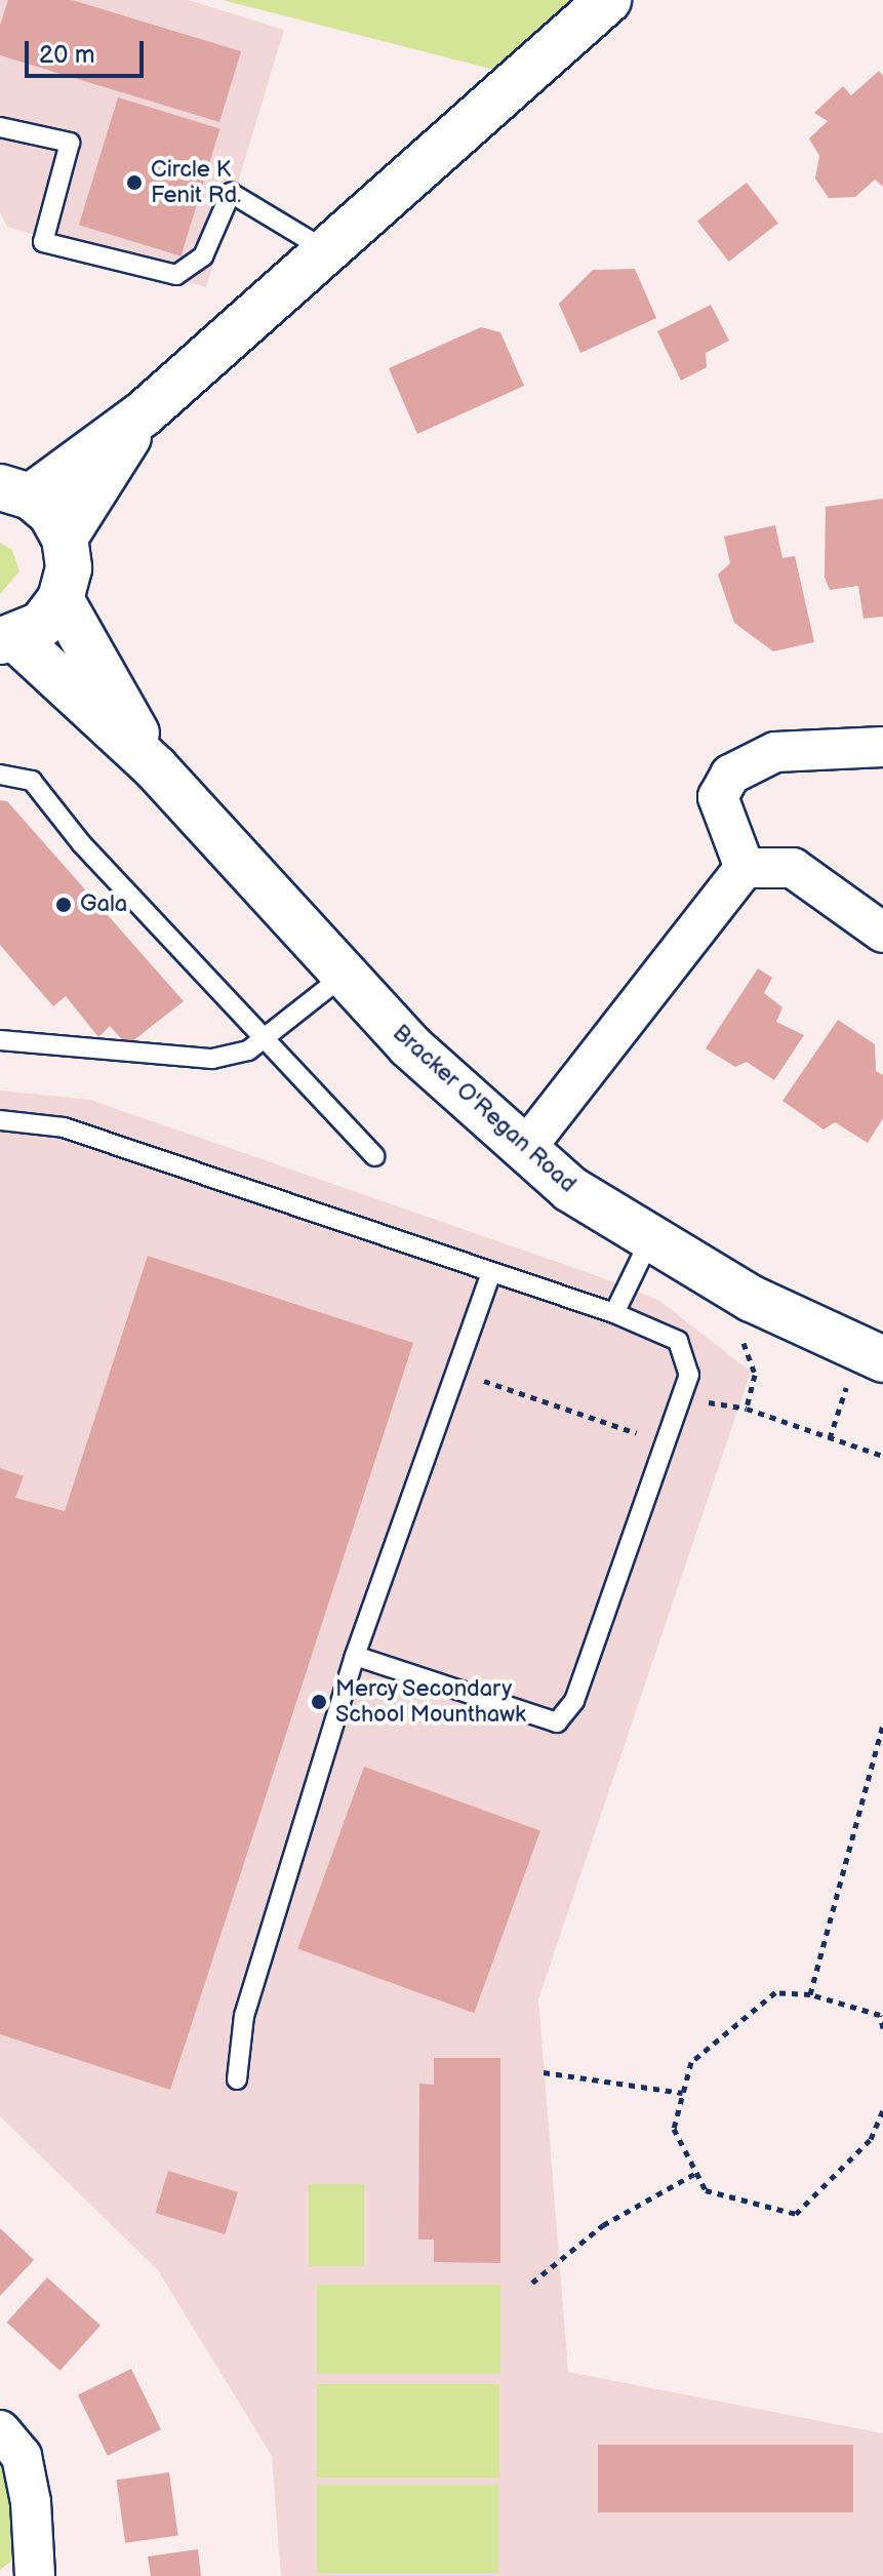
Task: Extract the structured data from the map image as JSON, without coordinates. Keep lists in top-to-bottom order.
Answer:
{
  "streets": {
    "main road": ["Bracker O'Regan Road"]
  },
  "places": ["Circle K Fenit Rd.", "Gala", "Mercy Secondary School Mounthawk"],
  "scale_bar": "20 m"
}
